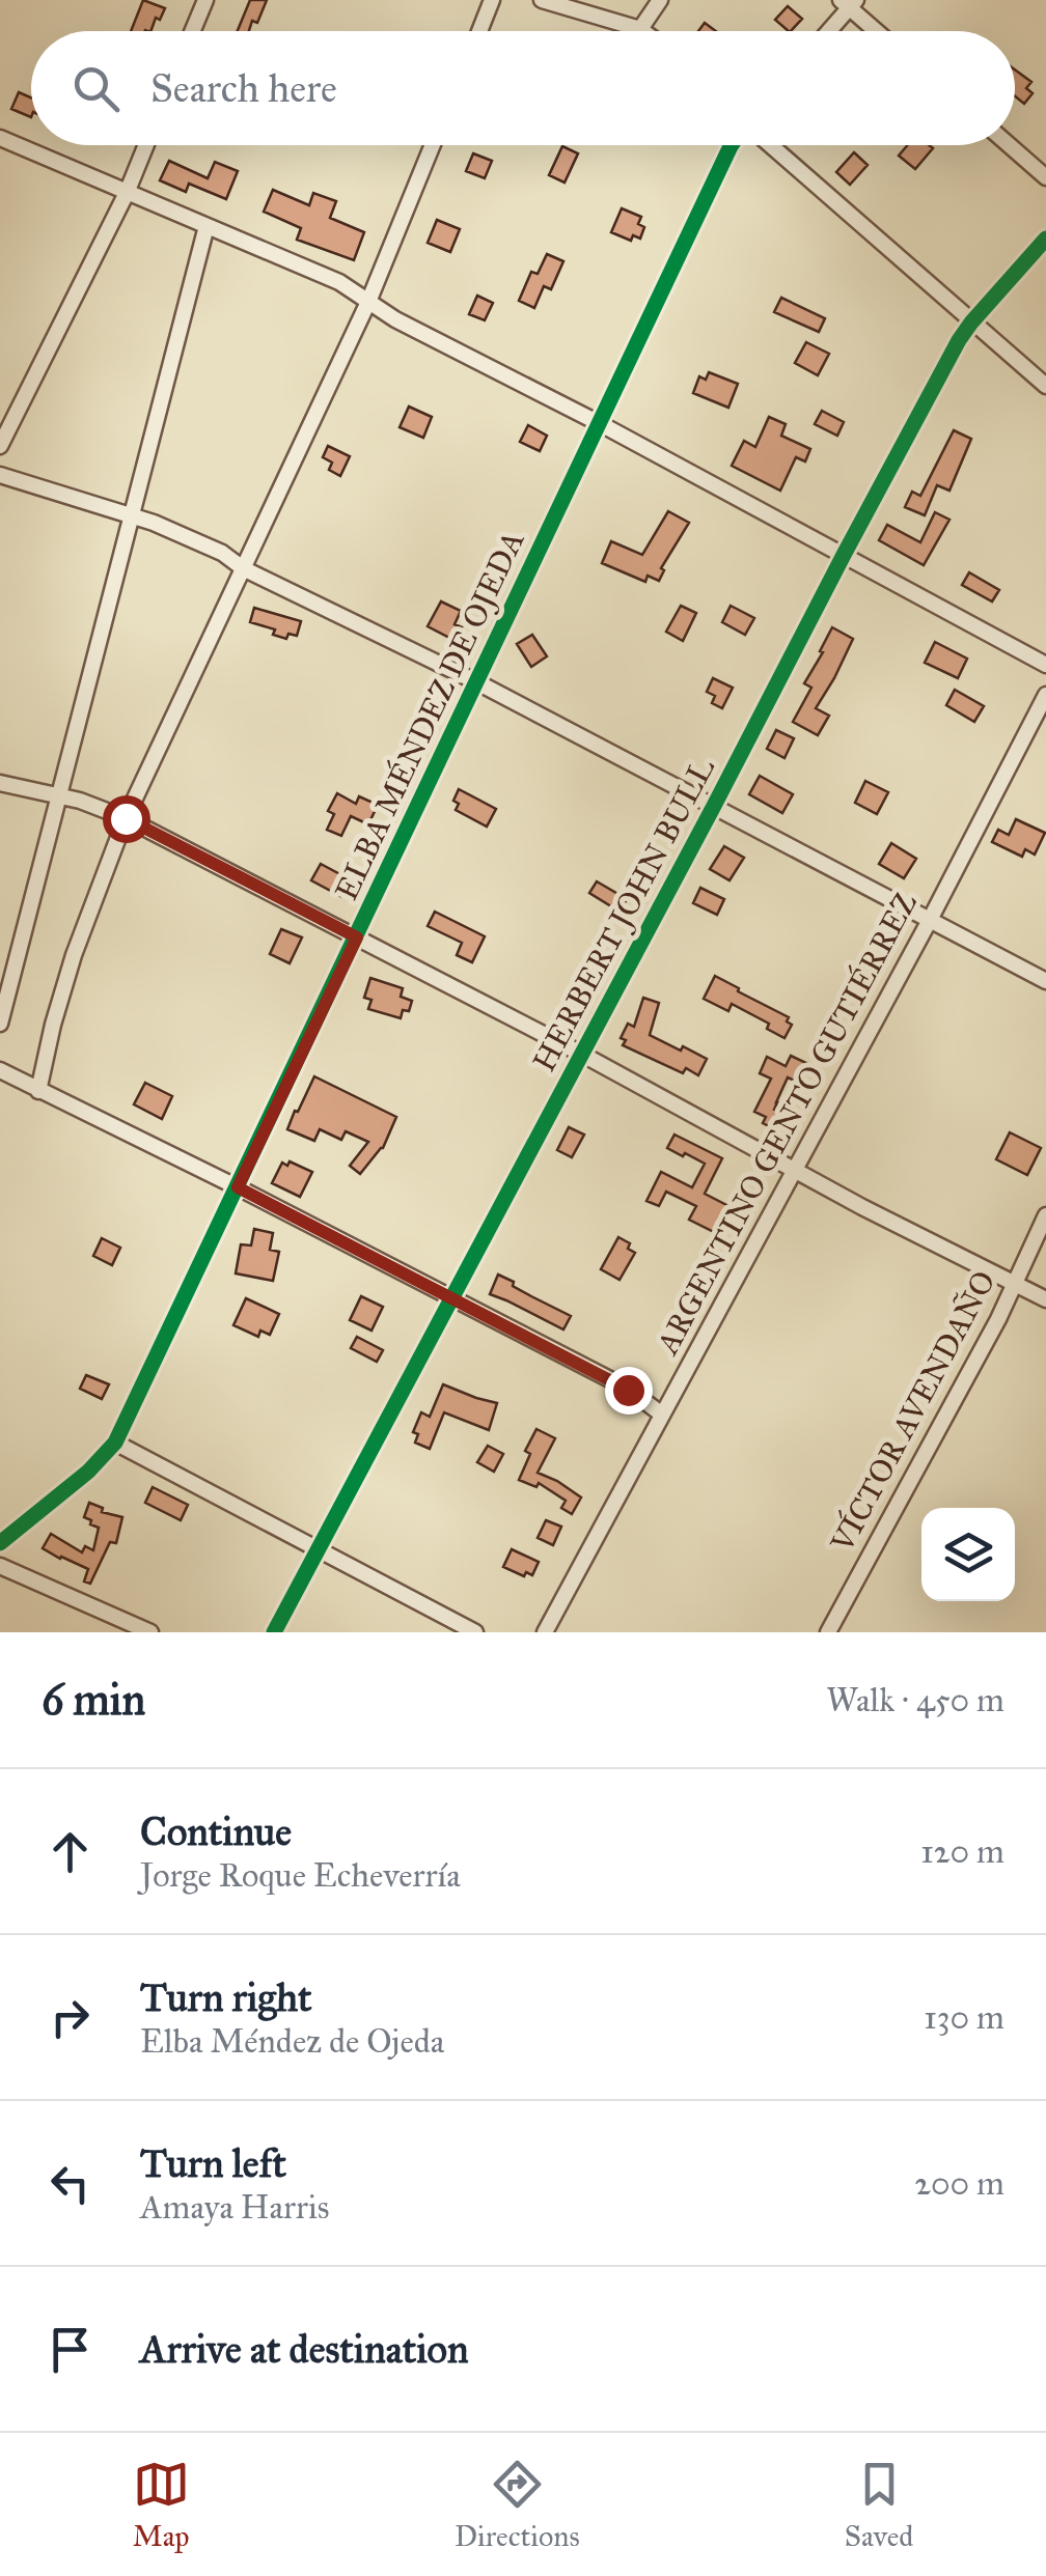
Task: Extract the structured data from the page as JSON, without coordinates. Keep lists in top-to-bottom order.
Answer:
{
  "streets": {
    "street": [
      "ELBA MÉNDEZ DE OJEDA",
      "HERBERT JOHN BULL",
      "ARGENTINO GENTO GUTIÉRREZ",
      "VÍCTOR AVENDAÑO"
    ]
  },
  "page": {
    "search": "Search here",
    "heading": ["6 min", "Walk · 450 m"],
    "list": [
      ["Continue", "Jorge Roque Echeverría", "120 m"],
      ["Turn right", "Elba Méndez de Ojeda", "130 m"],
      ["Turn left", "Amaya Harris", "200 m"],
      "Arrive at destination"
    ],
    "nav": ["Map", "Directions", "Saved"]
  }
}
